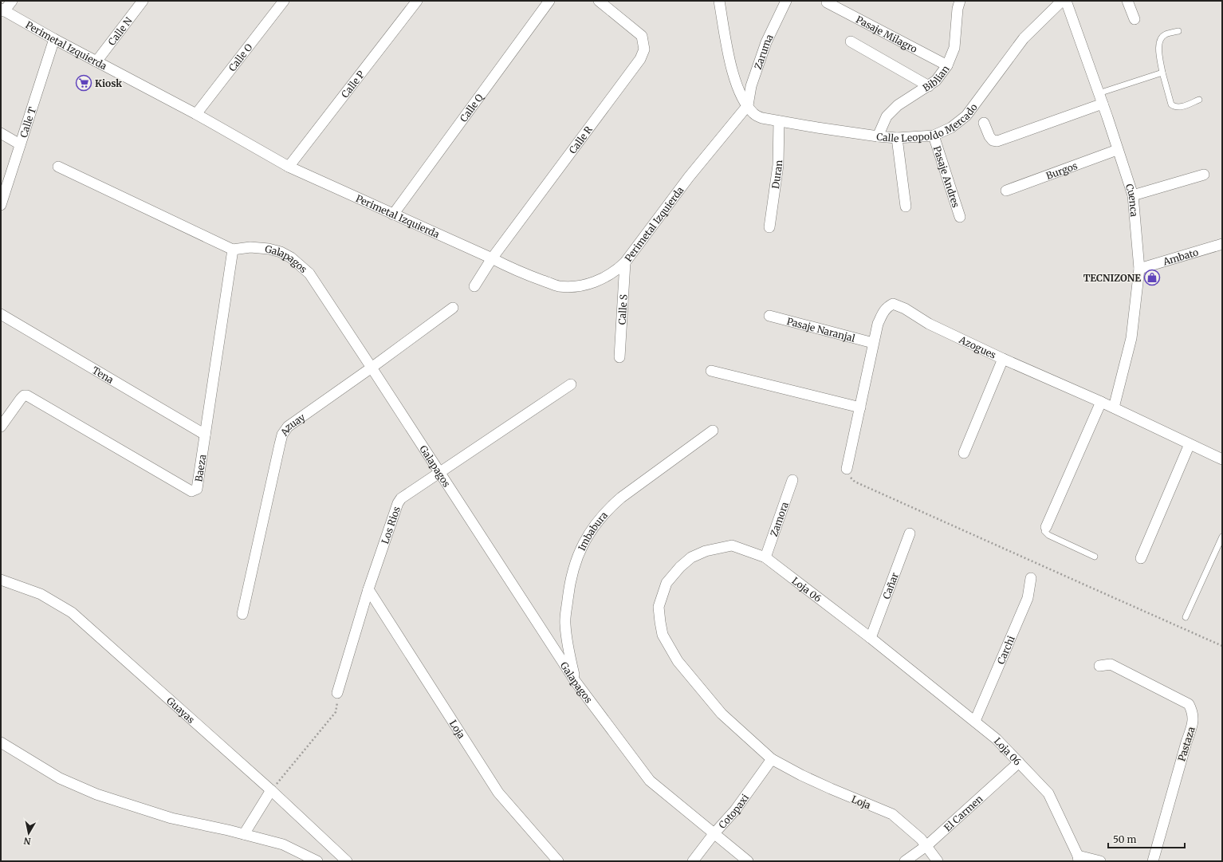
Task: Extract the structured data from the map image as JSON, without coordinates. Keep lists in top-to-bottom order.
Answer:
{
  "streets": {
    "street": [
      "Calle N",
      "Pasaje Milagro",
      "Perimetal Izquierda",
      "Zaruma",
      "Calle O",
      "Biblian",
      "Calle P",
      "Calle Q",
      "Calle Leopoldo Mercado",
      "Calle T",
      "Calle R",
      "Burgos",
      "Duran",
      "Pasaje Andres",
      "Cuenca",
      "Ambato",
      "Galapagos",
      "Calle S",
      "Pasaje Naranjal",
      "Azogues",
      "Tena",
      "Azuay",
      "Baeza",
      "Zamora",
      "Los Rios",
      "Imbabura",
      "Cañar",
      "Loja 06",
      "Carchi",
      "Guayas",
      "Loja",
      "Pastaza",
      "Cotopaxi",
      "El Carmen"
    ]
  },
  "crossings": [
    ["Calle N", "Perimetal Izquierda"],
    ["Pasaje Milagro", "Biblian"],
    ["Perimetal Izquierda", "Zaruma"],
    ["Perimetal Izquierda", "Calle O"],
    ["Perimetal Izquierda", "Calle P"],
    ["Perimetal Izquierda", "Calle Q"],
    ["Perimetal Izquierda", "Calle Leopoldo Mercado"],
    ["Perimetal Izquierda", "Calle T"],
    ["Perimetal Izquierda", "Calle R"],
    ["Perimetal Izquierda", "Calle S"],
    ["Zaruma", "Calle Leopoldo Mercado"],
    ["Biblian", "Calle Leopoldo Mercado"],
    ["Calle Leopoldo Mercado", "Duran"],
    ["Calle Leopoldo Mercado", "Pasaje Andres"],
    ["Burgos", "Cuenca"],
    ["Cuenca", "Ambato"],
    ["Cuenca", "Azogues"],
    ["Galapagos", "Azuay"],
    ["Galapagos", "Baeza"],
    ["Galapagos", "Los Rios"],
    ["Galapagos", "Imbabura"],
    ["Galapagos", "Cotopaxi"],
    ["Pasaje Naranjal", "Azogues"],
    ["Tena", "Baeza"],
    ["Zamora", "Loja 06"],
    ["Los Rios", "Loja"],
    ["Cañar", "Loja 06"],
    ["Loja 06", "Carchi"],
    ["Loja 06", "Loja"],
    ["Loja 06", "Cotopaxi"],
    ["Loja 06", "El Carmen"],
    ["Loja", "Cotopaxi"],
    ["Loja", "El Carmen"]
  ],
  "places": {
    "supermarket": ["Kiosk"],
    "shop": ["TECNIZONE"]
  },
  "scale_bar": "50 m",
  "north": "bottom"
}
